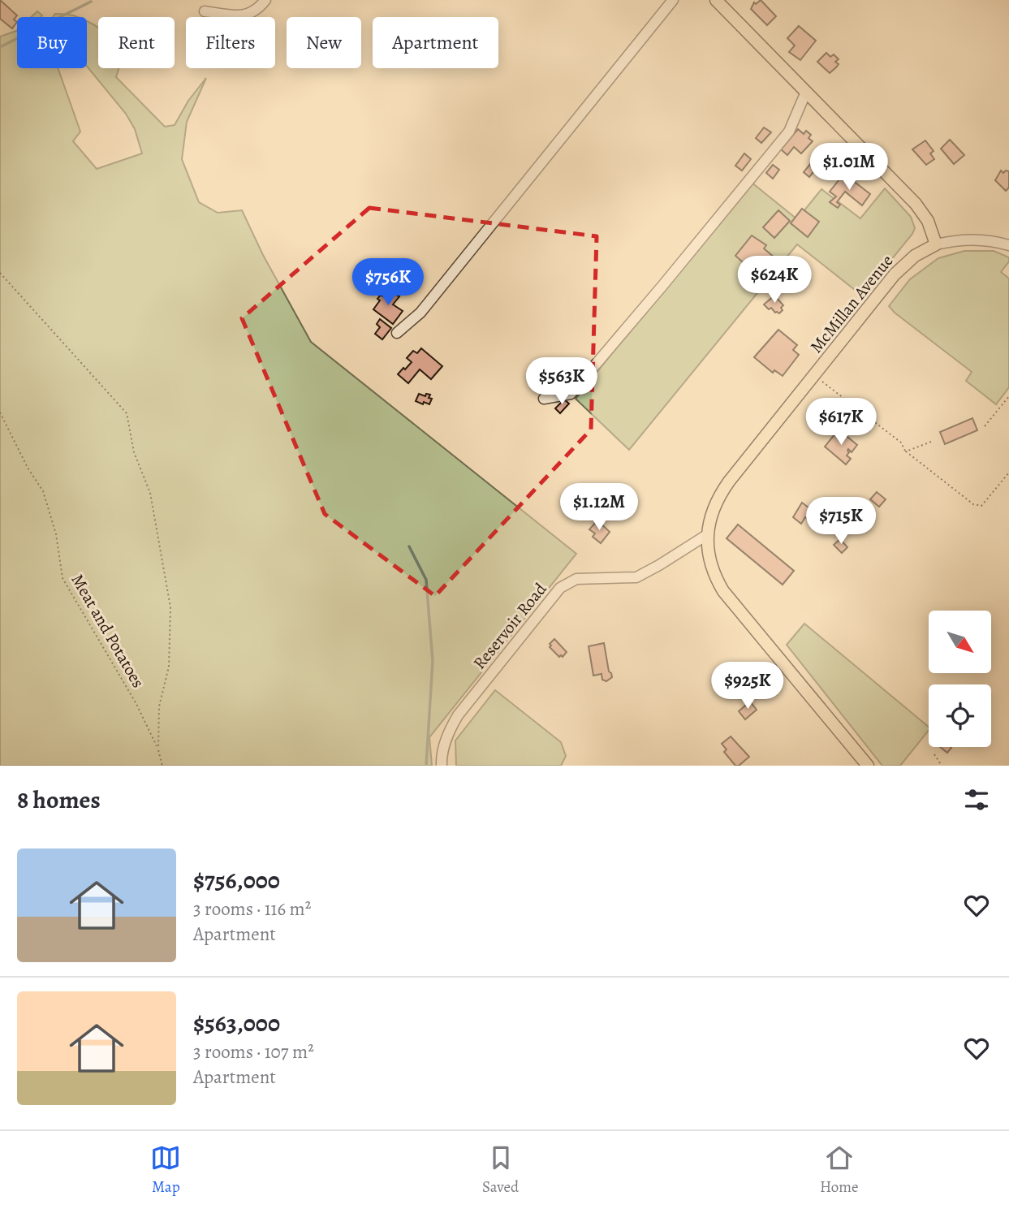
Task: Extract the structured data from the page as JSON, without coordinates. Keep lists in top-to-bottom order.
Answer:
{
  "streets": {
    "main road": ["McMillan Avenue"],
    "street": ["Reservoir Road"],
    "path": ["Meat and Potatoes"]
  },
  "crossings": [
    ["McMillan Avenue", "Reservoir Road"]
  ],
  "north": "bottom right",
  "page": {
    "chip": [
      "Buy",
      "Rent",
      "Filters",
      "New",
      "Apartment"
    ],
    "price": [
      "$1.01M",
      "$624K",
      "$756K",
      "$563K",
      "$617K",
      "$1.12M",
      "$715K",
      "$925K"
    ],
    "heading": "8 homes",
    "list": [
      {
        "name": "$756,000",
        "note": "3 rooms · 116 m² · Apartment"
      },
      {
        "name": "$563,000",
        "note": "3 rooms · 107 m² · Apartment"
      }
    ],
    "tabs": ["Map", "Saved", "Home"]
  }
}
